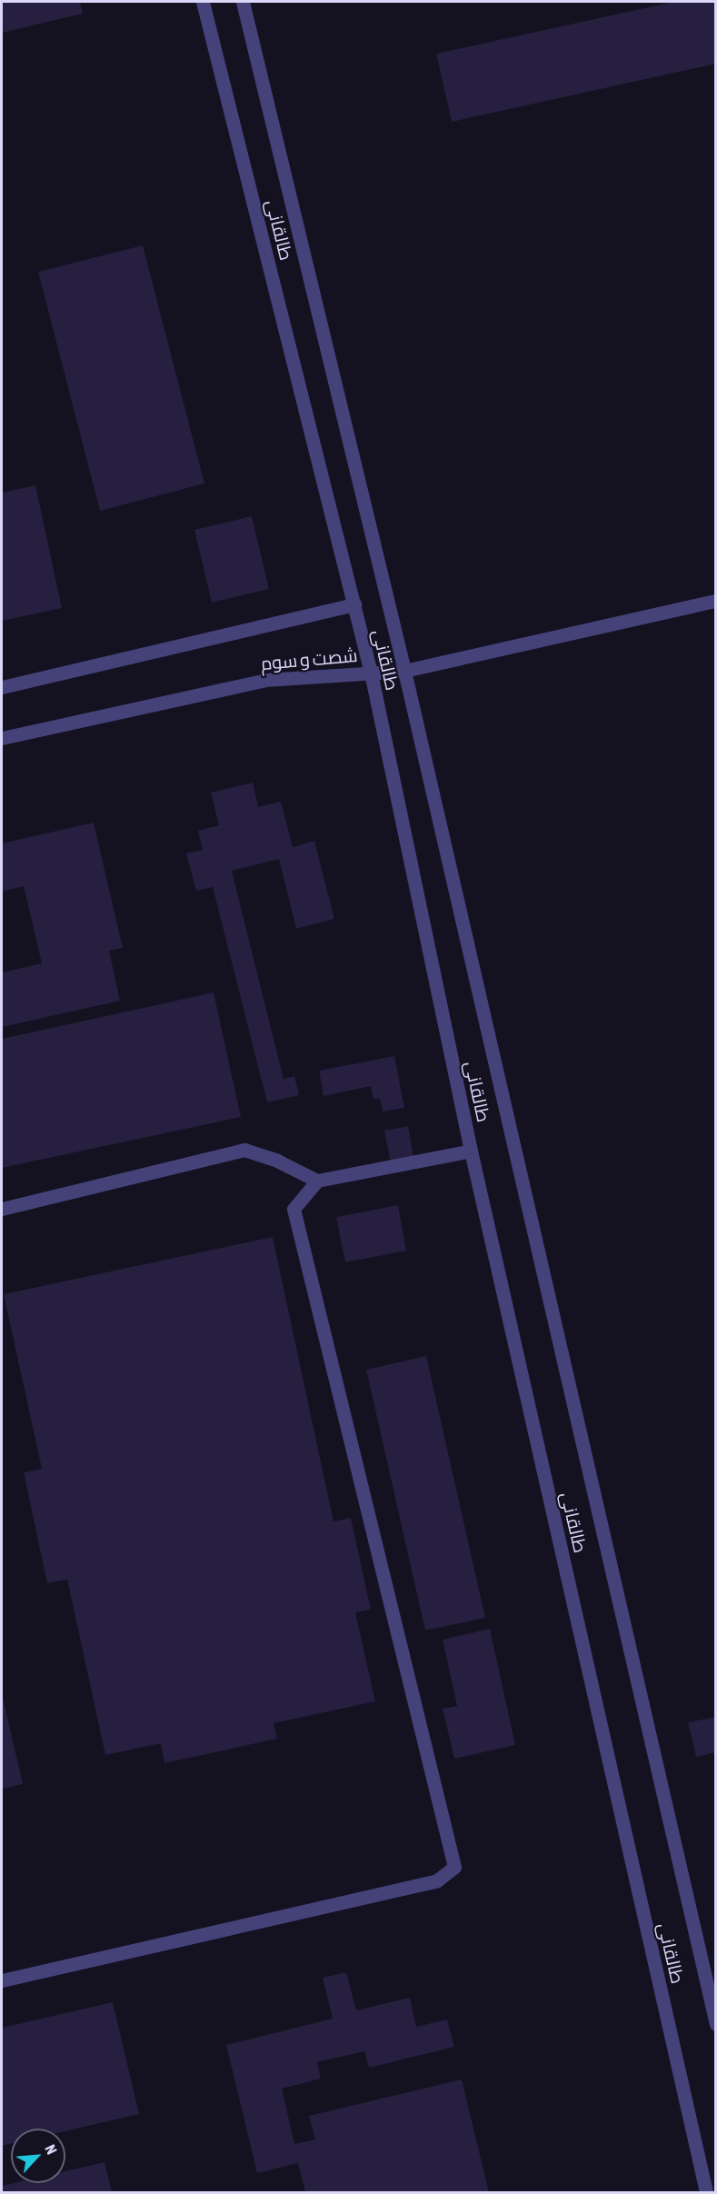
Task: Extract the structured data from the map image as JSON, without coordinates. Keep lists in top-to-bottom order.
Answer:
{
  "streets": {
    "street": ["طالقانی", "شصت و سوم"]
  },
  "crossings": [
    ["طالقانی", "شصت و سوم"]
  ],
  "north": "top right"
}
